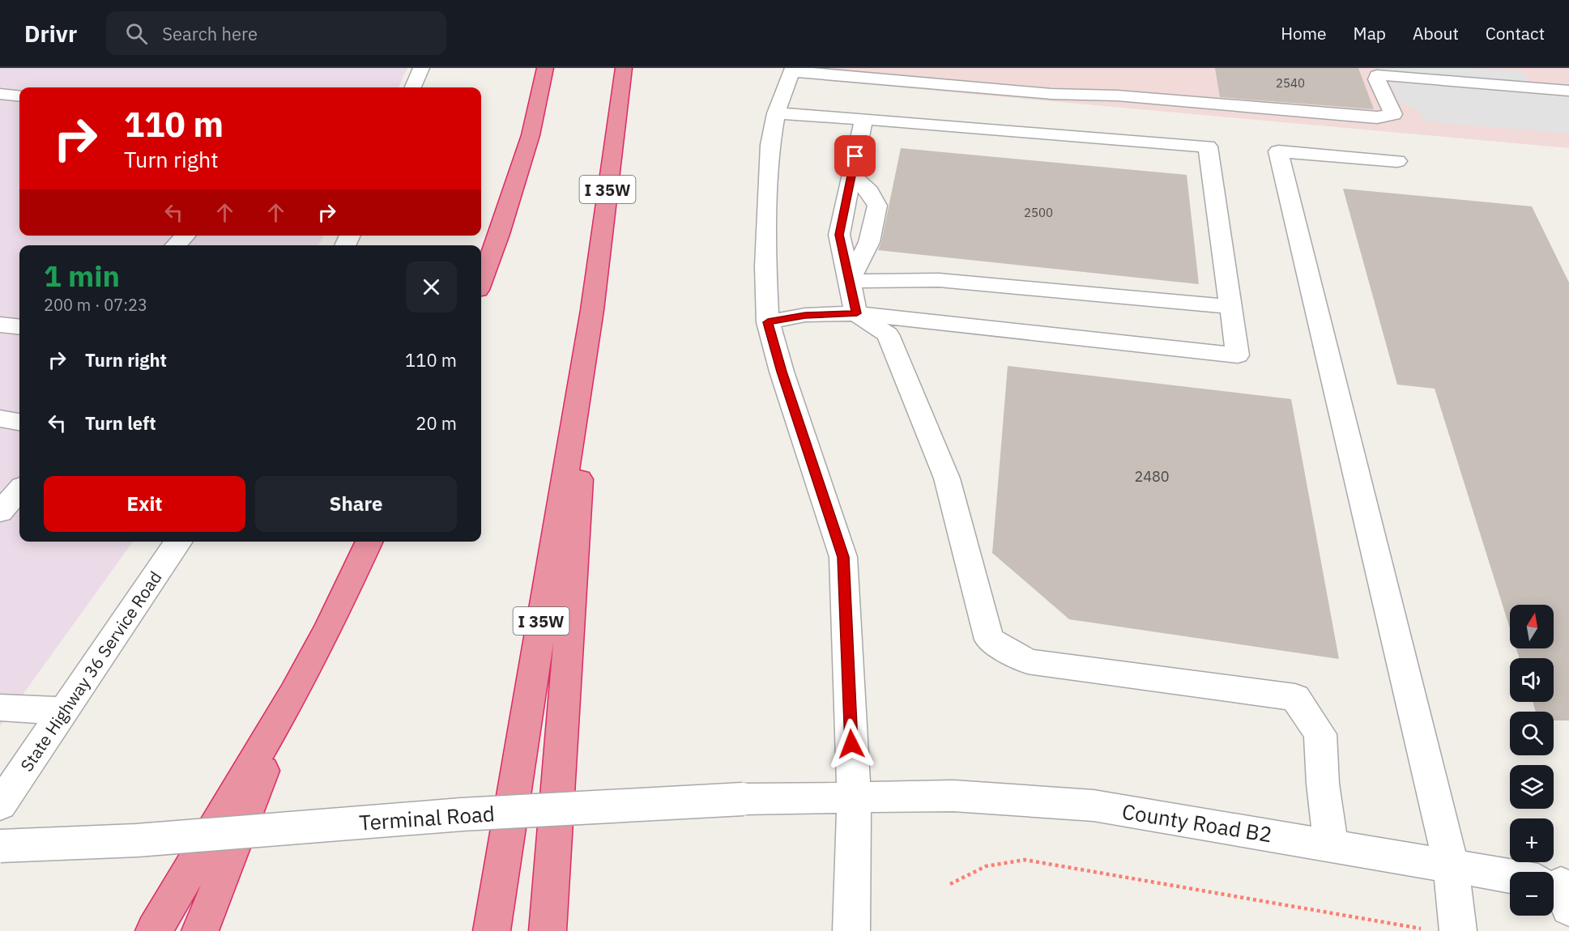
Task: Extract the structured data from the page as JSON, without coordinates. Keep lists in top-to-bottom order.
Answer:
{
  "streets": {
    "highway": ["I 35W"],
    "street": ["State Highway 36 Service Road", "Terminal Road", "County Road B2"]
  },
  "crossings": [
    ["Terminal Road", "County Road B2"]
  ],
  "house_numbers": ["2540", "2500", "2480"],
  "north": "top",
  "page": {
    "header": "Drivr",
    "search": "Search here",
    "nav": [
      "Home",
      "Map",
      "About",
      "Contact"
    ],
    "turn": ["110 m", "Turn right"],
    "heading": ["1 min", "200 m · 07:23"],
    "list": [
      {
        "name": "Turn right",
        "value": "110 m"
      },
      {
        "name": "Turn left",
        "value": "20 m"
      }
    ],
    "buttons": ["Exit", "Share"],
    "map_buttons": ["+", "−"]
  }
}
